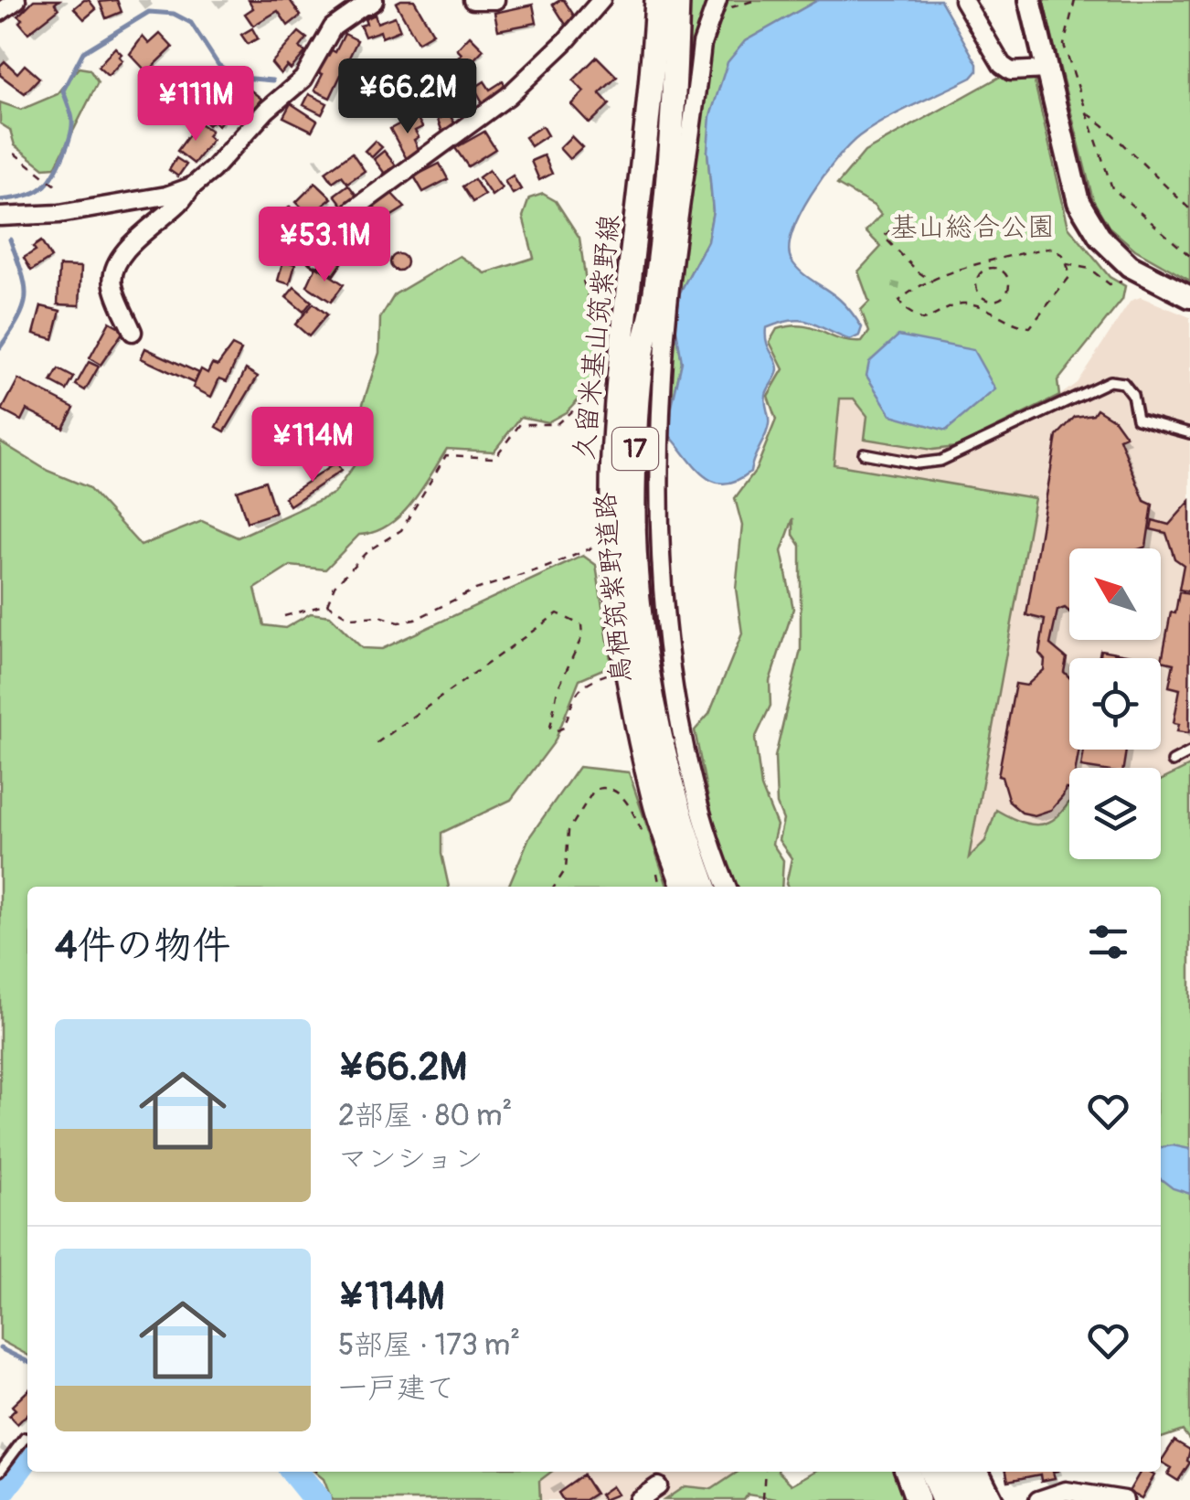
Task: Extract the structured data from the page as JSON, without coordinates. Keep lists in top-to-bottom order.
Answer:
{
  "streets": {
    "main road": ["久留米基山筑紫野線", "17", "鳥栖筑紫野道路"]
  },
  "parks": ["基山総合公園"],
  "north": "top left",
  "page": {
    "price": [
      "¥66.2M",
      "¥111M",
      "¥53.1M",
      "¥114M"
    ],
    "heading": "4件の物件",
    "list": [
      {
        "name": "¥66.2M",
        "note": "2部屋 · 80 m² · マンション"
      },
      {
        "name": "¥114M",
        "note": "5部屋 · 173 m² · 一戸建て"
      }
    ]
  }
}
